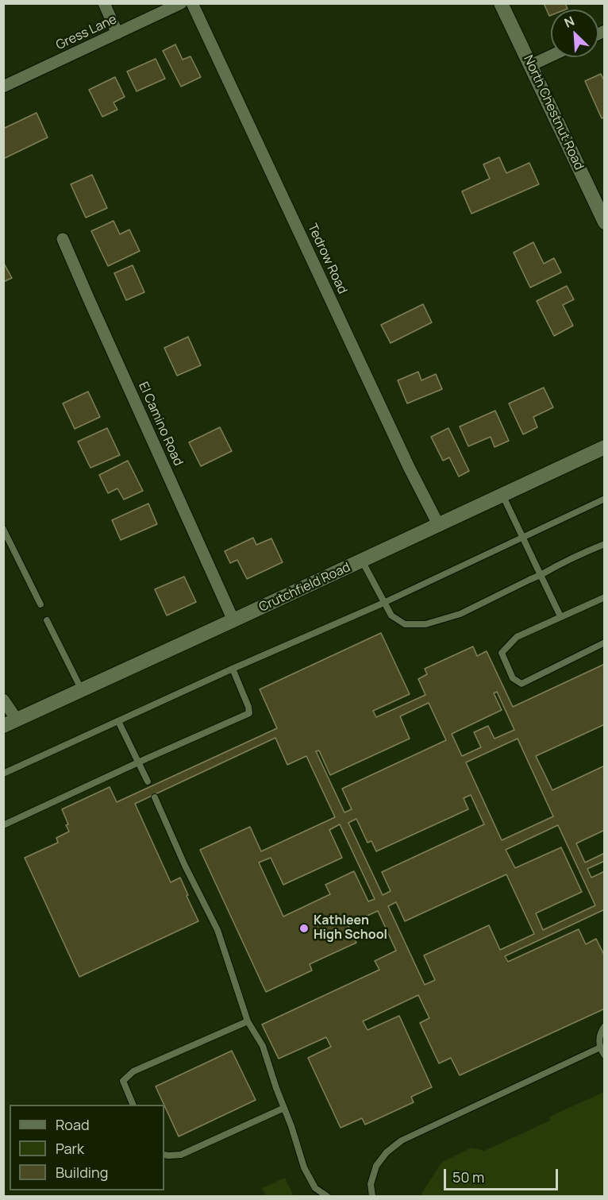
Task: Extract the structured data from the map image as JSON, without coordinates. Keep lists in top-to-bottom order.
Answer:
{
  "streets": {
    "street": [
      "Gress Lane",
      "North Chestnut Road",
      "Tedrow Road",
      "El Camino Road",
      "Crutchfield Road"
    ]
  },
  "crossings": [
    ["Tedrow Road", "Crutchfield Road"],
    ["El Camino Road", "Crutchfield Road"]
  ],
  "places": ["Kathleen High School"],
  "legend": ["Road", "Park", "Building"],
  "scale_bar": "50 m",
  "north": "top left"
}
